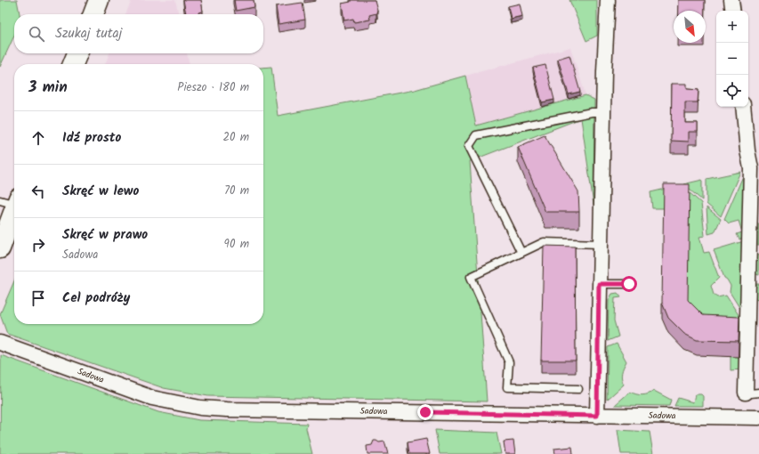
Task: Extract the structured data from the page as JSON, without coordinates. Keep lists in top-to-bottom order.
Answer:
{
  "streets": {
    "street": ["Sadowa"]
  },
  "north": "bottom right",
  "page": {
    "map_buttons": ["+", "−"],
    "search": "Szukaj tutaj",
    "heading": ["3 min", "Pieszo · 180 m"],
    "list": [
      ["Idź prosto", "20 m"],
      ["Skręć w lewo", "70 m"],
      ["Skręć w prawo", "Sadowa", "90 m"],
      "Cel podróży"
    ]
  }
}
